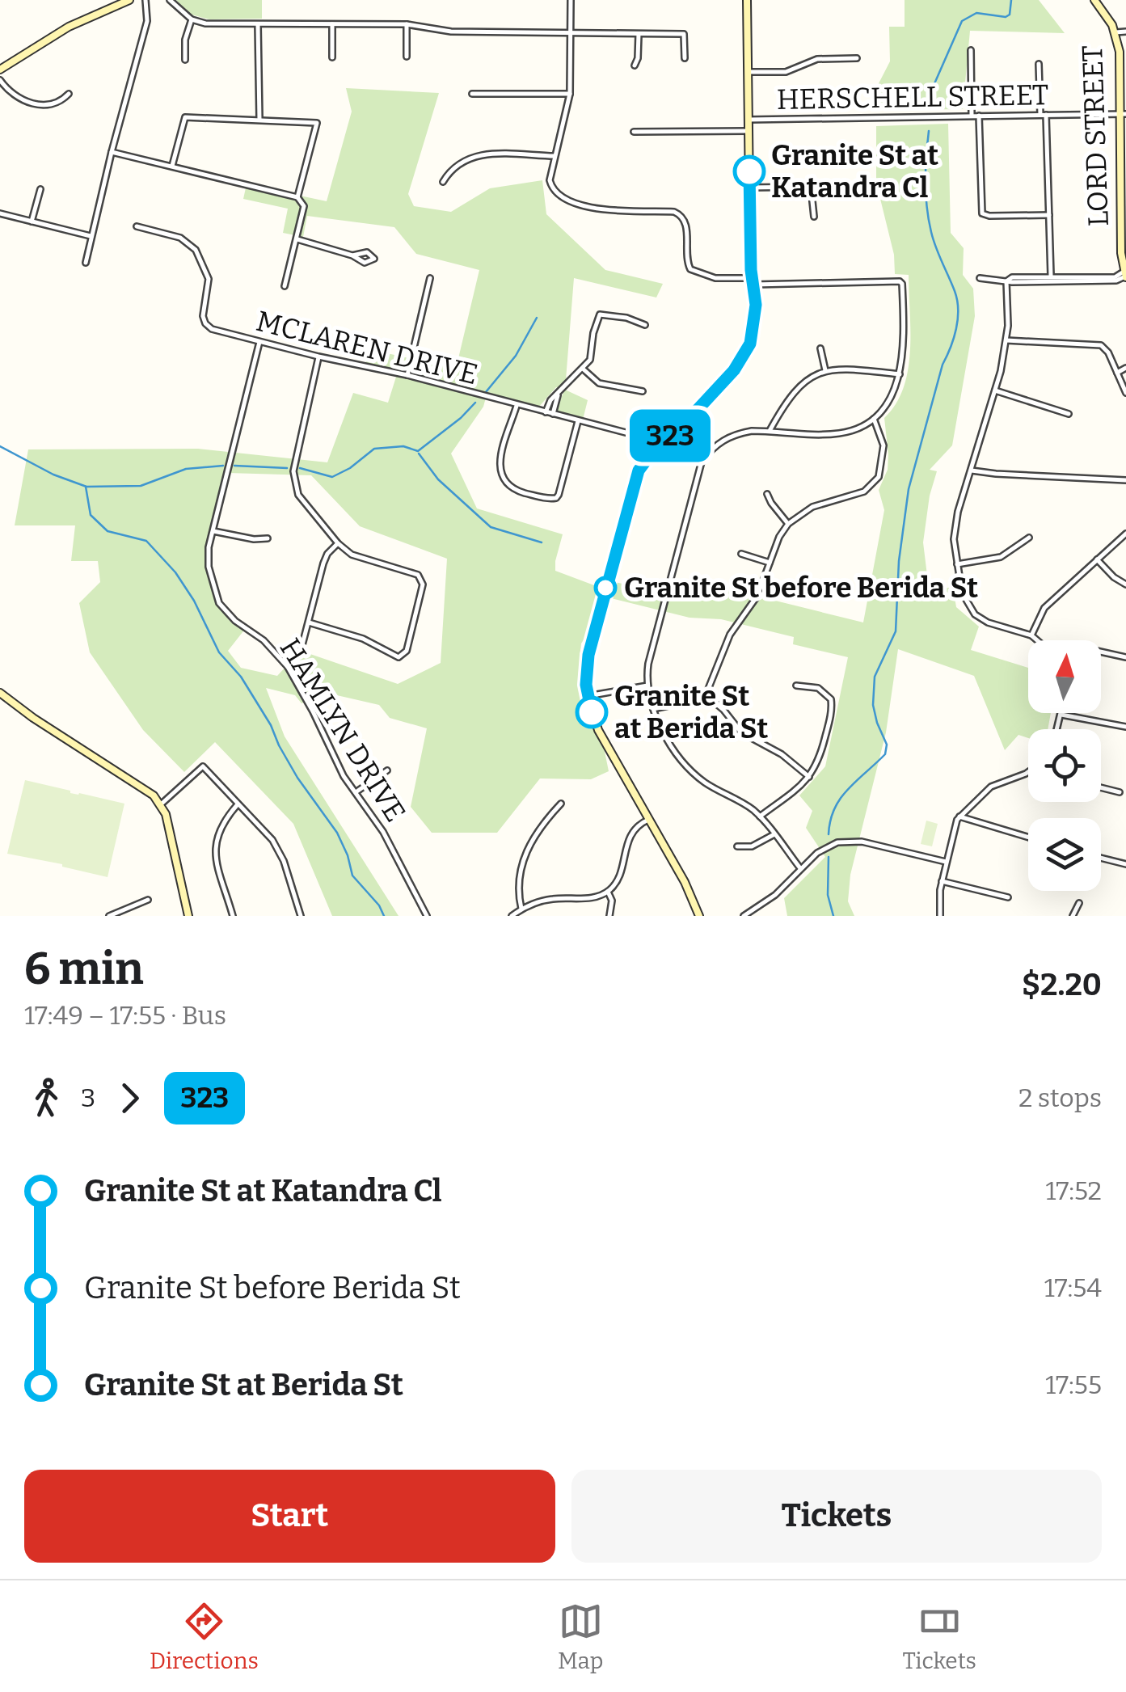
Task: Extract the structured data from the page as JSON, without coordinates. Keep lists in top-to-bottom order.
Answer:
{
  "streets": {
    "street": [
      "HERSCHELL STREET",
      "LORD STREET",
      "MCLAREN DRIVE",
      "HAMLYN DRIVE"
    ]
  },
  "crossings": [
    ["HERSCHELL STREET", "LORD STREET"],
    ["MCLAREN DRIVE", "HAMLYN DRIVE"]
  ],
  "places": ["Granite St at Katandra Cl", "Granite St before Berida St", "Granite St at Berida St"],
  "lines": ["bus line 323"],
  "north": "top",
  "page": {
    "on_map": "323",
    "heading": ["6 min", "17:49 – 17:55 · Bus", "$2.20"],
    "legs": ["3", "323", "2 stops"],
    "list": [
      {
        "name": "Granite St at Katandra Cl",
        "value": "17:52"
      },
      {
        "name": "Granite St before Berida St",
        "value": "17:54"
      },
      {
        "name": "Granite St at Berida St",
        "value": "17:55"
      }
    ],
    "buttons": ["Start", "Tickets"],
    "tabs": ["Directions", "Map", "Tickets"]
  }
}
